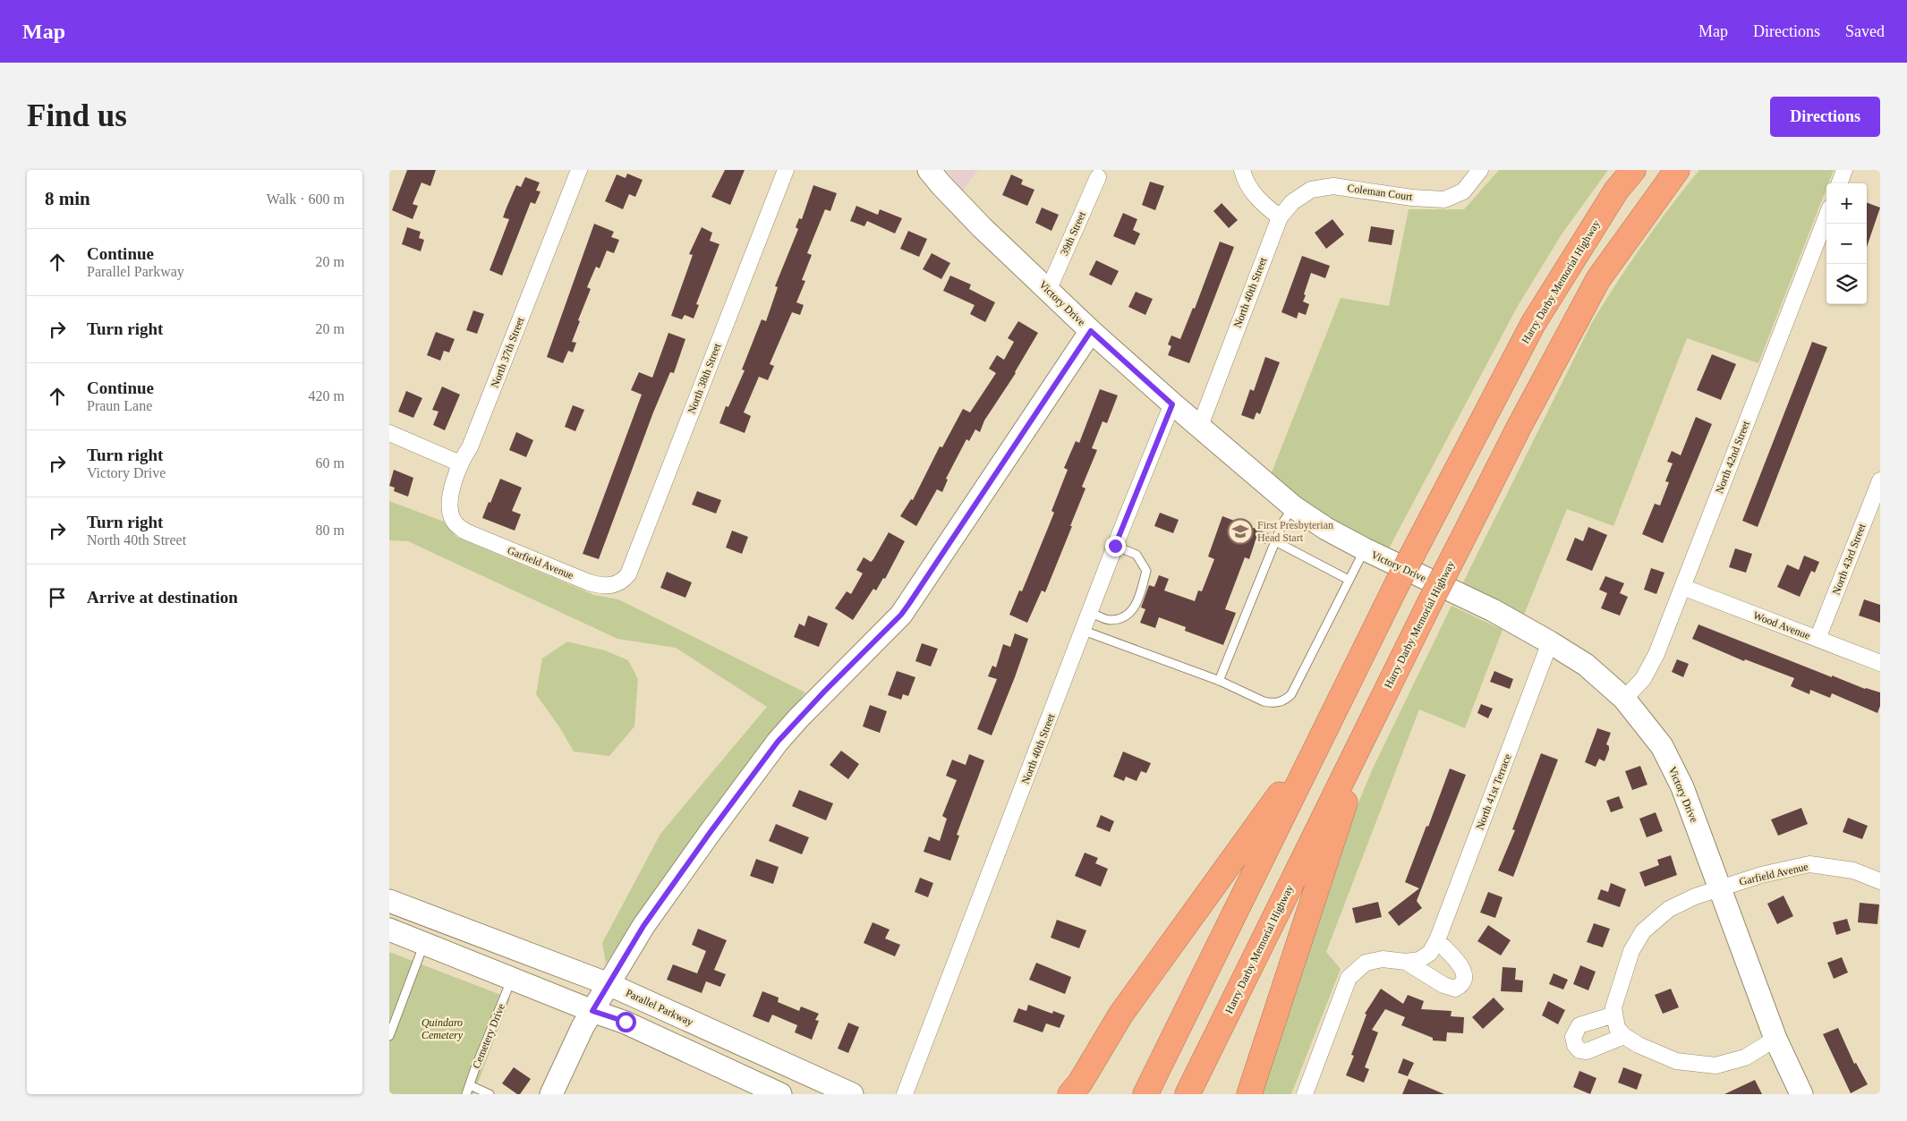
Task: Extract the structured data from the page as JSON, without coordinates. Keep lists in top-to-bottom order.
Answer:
{
  "streets": {
    "highway": ["Harry Darby Memorial Highway"],
    "main road": ["Victory Drive", "Parallel Parkway"],
    "street": [
      "Coleman Court",
      "39th Street",
      "North 40th Street",
      "North 37th Street",
      "North 38th Street",
      "North 42nd Street",
      "North 43rd Street",
      "Garfield Avenue",
      "Wood Avenue",
      "North 41st Terrace"
    ],
    "lane": ["Cemetery Drive"]
  },
  "crossings": [
    ["Coleman Court", "North 40th Street"],
    ["39th Street", "Victory Drive"],
    ["North 40th Street", "Victory Drive"],
    ["Victory Drive", "North 42nd Street"],
    ["Victory Drive", "Garfield Avenue"],
    ["Victory Drive", "North 41st Terrace"],
    ["North 37th Street", "Garfield Avenue"],
    ["North 38th Street", "Garfield Avenue"],
    ["North 42nd Street", "Wood Avenue"],
    ["North 43rd Street", "Wood Avenue"]
  ],
  "parks": ["Quindaro Cemetery"],
  "places": {
    "school or university": ["First Presbyterian Head Start"]
  },
  "page": {
    "header": "Map",
    "nav": ["Map", "Directions", "Saved"],
    "buttons": "Directions",
    "title": "Find us",
    "heading": ["8 min", "Walk · 600 m"],
    "map_buttons": ["+", "−"],
    "list": [
      ["Continue", "Parallel Parkway", "20 m"],
      ["Turn right", "20 m"],
      ["Continue", "Praun Lane", "420 m"],
      ["Turn right", "Victory Drive", "60 m"],
      ["Turn right", "North 40th Street", "80 m"],
      "Arrive at destination"
    ]
  }
}
